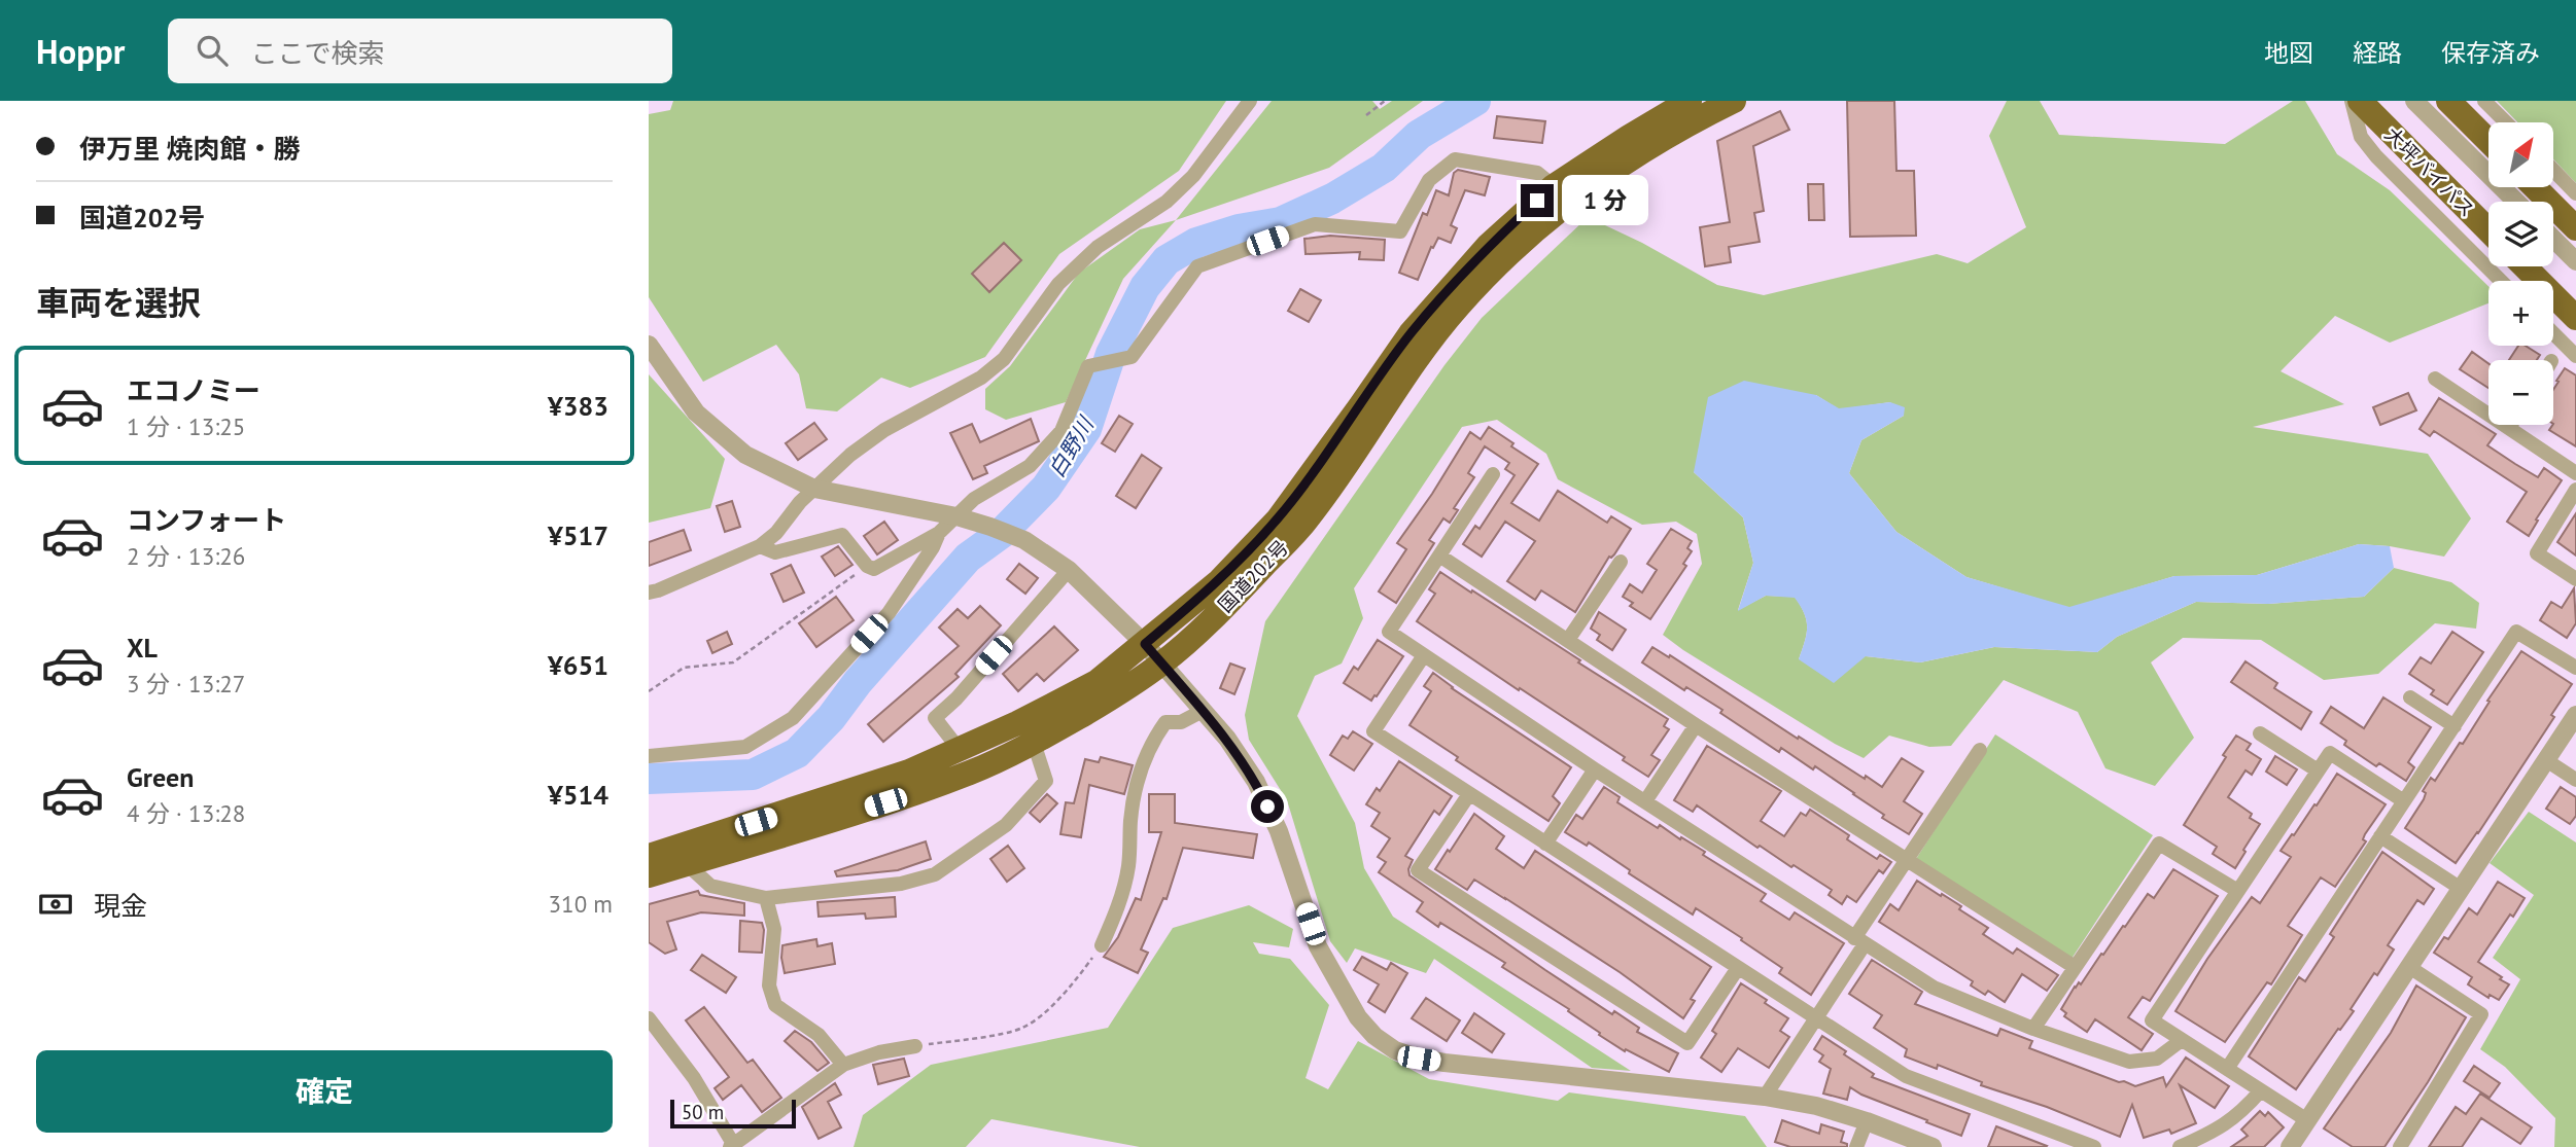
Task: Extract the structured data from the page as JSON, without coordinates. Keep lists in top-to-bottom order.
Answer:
{
  "streets": {
    "highway": ["大坪バイパス", "国道202号"]
  },
  "water": ["白野川"],
  "scale_bar": "50 m",
  "north": "top right",
  "page": {
    "header": "Hoppr",
    "search": "ここで検索",
    "nav": ["地図", "経路", "保存済み"],
    "banner": ["伊万里 焼肉館・勝", "国道202号"],
    "map_buttons": ["+", "−"],
    "bubble": "1 分",
    "heading": "車両を選択",
    "list": [
      {
        "name": "エコノミー",
        "note": "1 分 · 13:25",
        "value": "¥383"
      },
      {
        "name": "コンフォート",
        "note": "2 分 · 13:26",
        "value": "¥517"
      },
      {
        "name": "XL",
        "note": "3 分 · 13:27",
        "value": "¥651"
      },
      {
        "name": "Green",
        "note": "4 分 · 13:28",
        "value": "¥514"
      }
    ],
    "pay": ["現金", "310 m"],
    "buttons": "確定",
    "scale": "50 m"
  }
}
